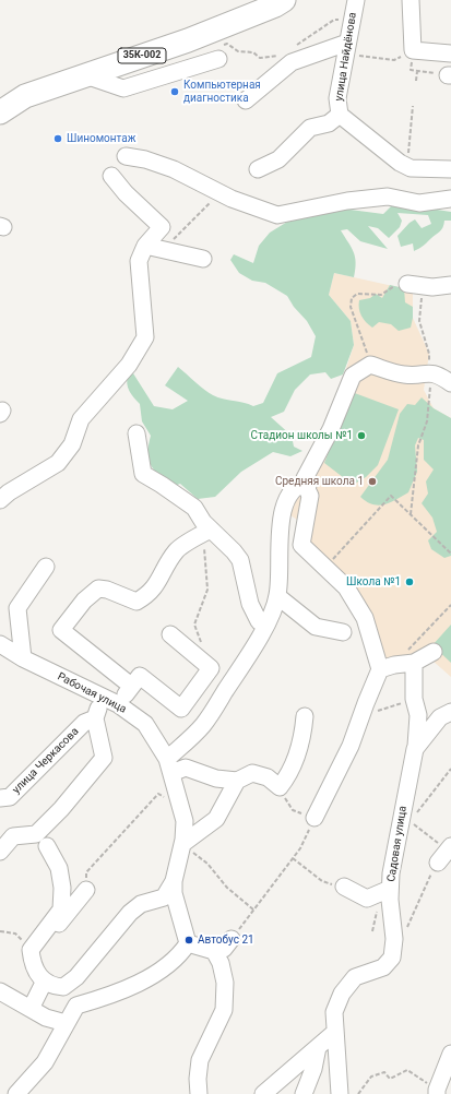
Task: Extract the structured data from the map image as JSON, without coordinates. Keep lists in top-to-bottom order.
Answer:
{
  "streets": {
    "highway": ["35К-002"],
    "street": [
      "улица Найдёнова",
      "Рабочая улица",
      "улица Черкасова",
      "Садовая улица"
    ]
  },
  "places": [
    "Компьютерная диагностика",
    "Шиномонтаж",
    "Стадион школы №1",
    "Средняя школа 1",
    "Школа №1",
    "Автобус 21"
  ]
}
